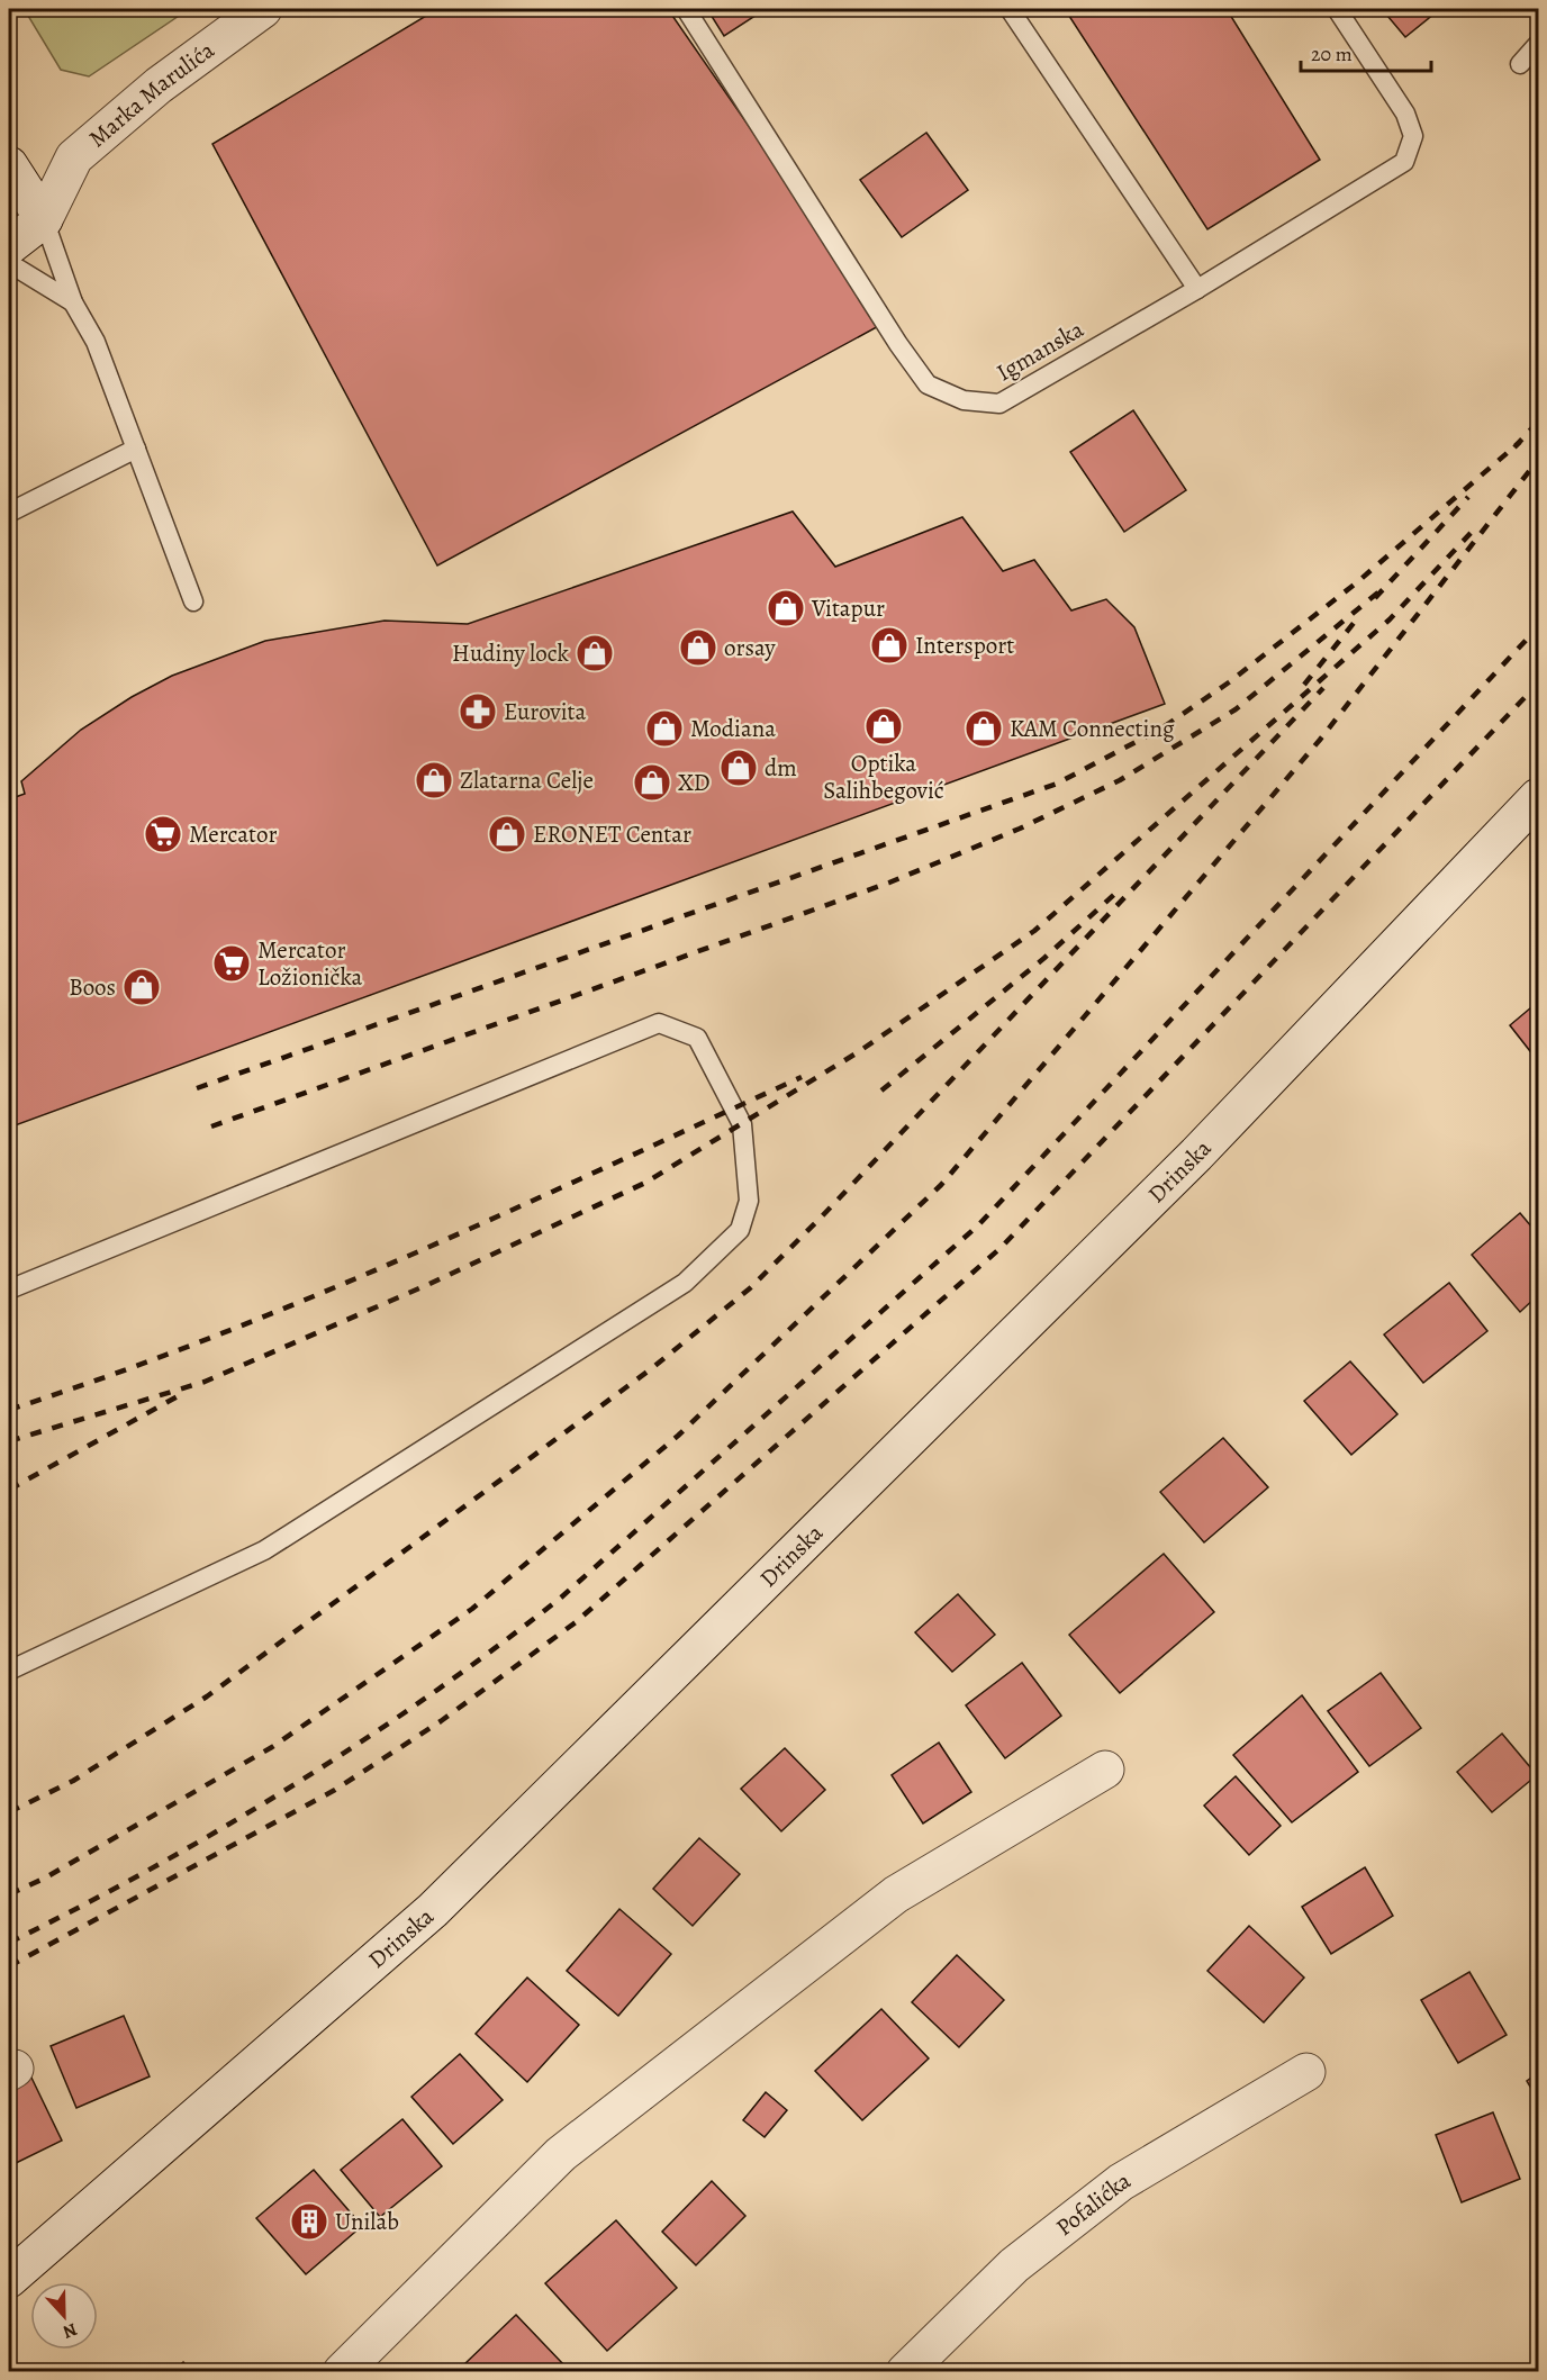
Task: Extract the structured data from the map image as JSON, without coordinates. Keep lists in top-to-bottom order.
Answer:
{
  "streets": {
    "main road": ["Marka Marulića", "Drinska", "Pofalićka"],
    "lane": ["Igmanska"]
  },
  "places": {
    "shop": [
      "Vitapur",
      "Intersport",
      "orsay",
      "Hudiny lock",
      "Optika Salihbegović",
      "Modiana",
      "KAM Connecting",
      "dm",
      "Zlatarna Celje",
      "XD",
      "ERONET Centar",
      "Boos"
    ],
    "pharmacy": ["Eurovita"],
    "supermarket": ["Mercator", "Mercator Ložionička"],
    "building": ["Unilab"]
  },
  "scale_bar": "20 m",
  "north": "bottom"
}
